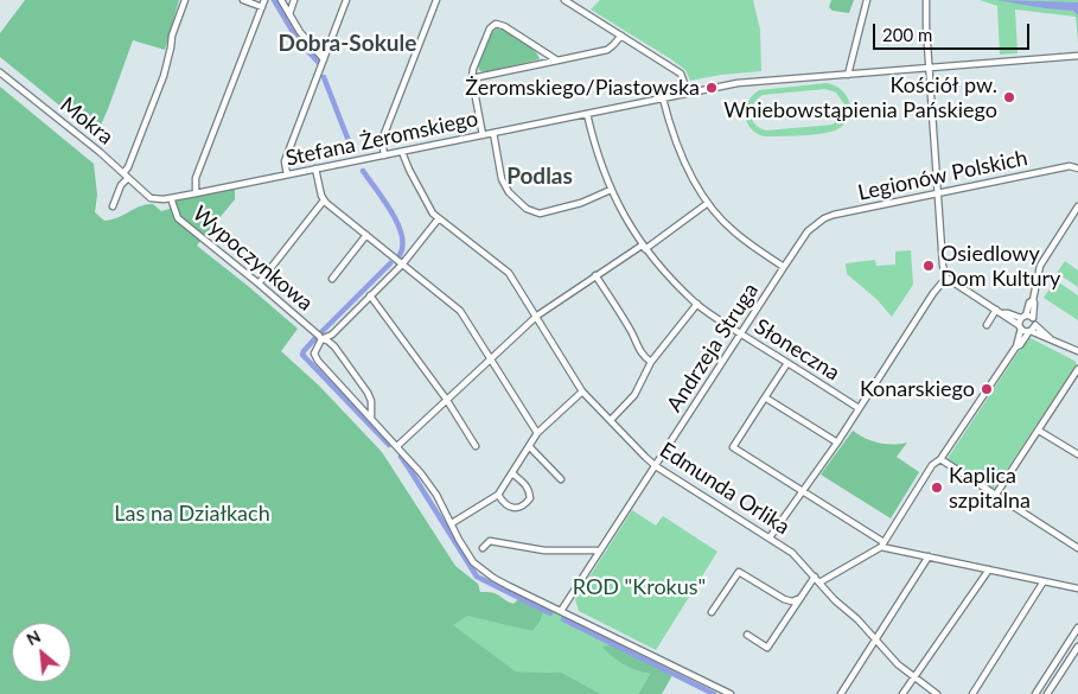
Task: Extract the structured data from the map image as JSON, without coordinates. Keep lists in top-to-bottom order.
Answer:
{
  "streets": {
    "street": [
      "Mokra",
      "Stefana Żeromskiego",
      "Legionów Polskich",
      "Wypoczynkowa",
      "Andrzeja Struga",
      "Słoneczna",
      "Edmunda Orlika"
    ]
  },
  "crossings": [
    ["Mokra", "Stefana Żeromskiego"],
    ["Stefana Żeromskiego", "Wypoczynkowa"],
    ["Stefana Żeromskiego", "Słoneczna"],
    ["Stefana Żeromskiego", "Edmunda Orlika"],
    ["Legionów Polskich", "Andrzeja Struga"],
    ["Wypoczynkowa", "Andrzeja Struga"],
    ["Andrzeja Struga", "Słoneczna"],
    ["Andrzeja Struga", "Edmunda Orlika"]
  ],
  "districts": ["Dobra-Sokule", "Podlas"],
  "parks": ["Las na Działkach", "ROD \"Krokus\""],
  "places": [
    "Żeromskiego/Piastowska",
    "Kościół pw. Wniebowstąpienia Pańskiego",
    "Osiedlowy Dom Kultury",
    "Konarskiego",
    "Kaplica szpitalna"
  ],
  "scale_bar": "200 m",
  "north": "top left"
}
